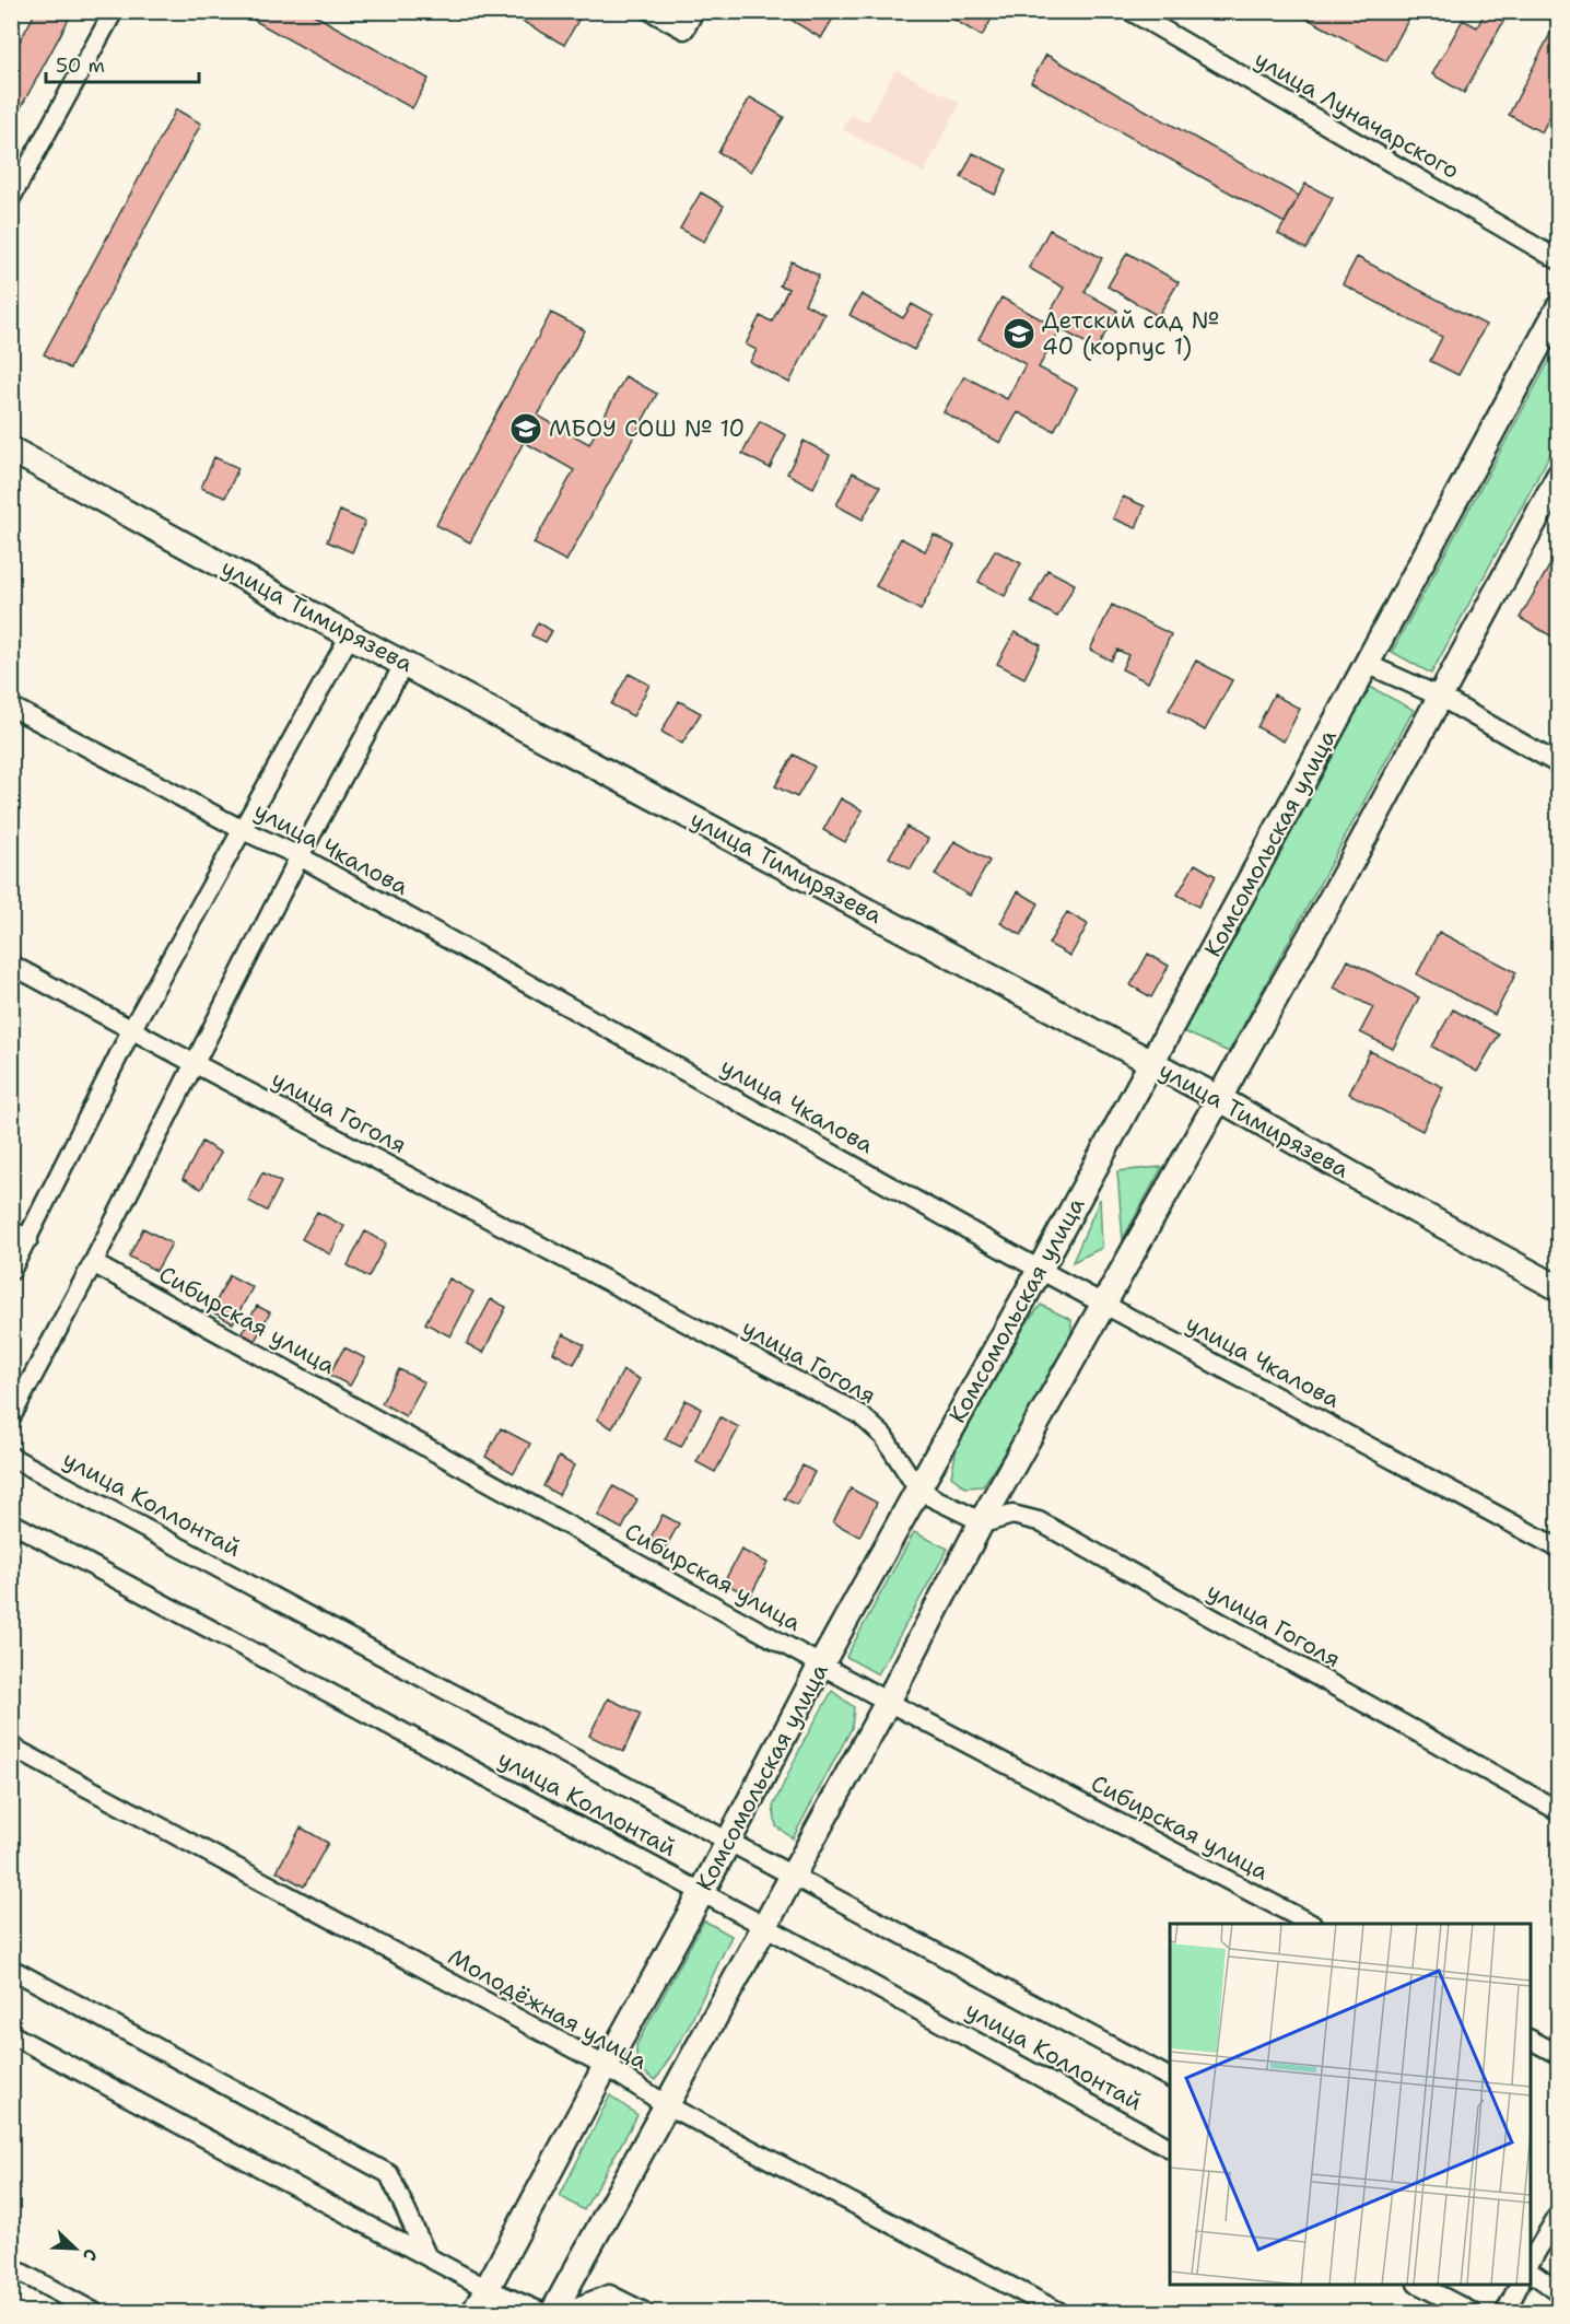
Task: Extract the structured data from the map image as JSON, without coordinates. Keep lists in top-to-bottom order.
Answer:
{
  "streets": {
    "street": [
      "улица Луначарского",
      "улица Тимирязева",
      "Комсомольская улица",
      "улица Чкалова",
      "улица Гоголя",
      "Сибирская улица",
      "улица Коллонтай",
      "Молодёжная улица"
    ]
  },
  "crossings": [
    ["улица Тимирязева", "Комсомольская улица"],
    ["Комсомольская улица", "улица Чкалова"],
    ["Комсомольская улица", "улица Гоголя"],
    ["Комсомольская улица", "Сибирская улица"],
    ["Комсомольская улица", "улица Коллонтай"],
    ["Комсомольская улица", "Молодёжная улица"]
  ],
  "places": {
    "school or university": ["Детский сад № 40 (корпус 1)", "МБОУ СОШ № 10"]
  },
  "scale_bar": "50 m",
  "north": "bottom right"
}
